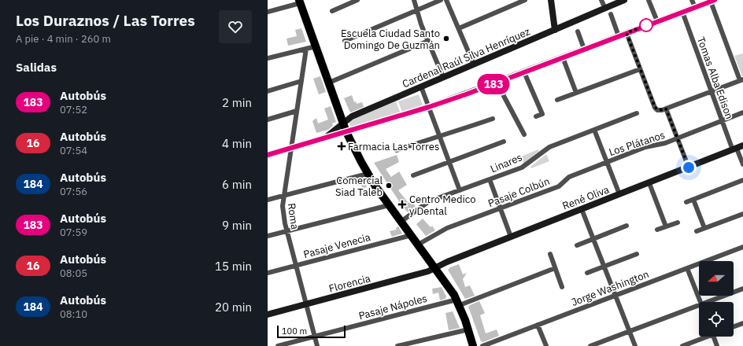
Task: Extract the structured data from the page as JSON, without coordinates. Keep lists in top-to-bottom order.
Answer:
{
  "streets": {
    "main road": ["Cardenal Raúl Silva Henríquez", "René Oliva", "Florencia"],
    "street": [
      "Tomas Alba Edison",
      "Los Plátanos",
      "Linares",
      "Pasaje Colbún",
      "Roma",
      "Pasaje Venecia",
      "Jorge Washington",
      "Pasaje Nápoles"
    ]
  },
  "crossings": [
    ["Tomas Alba Edison", "Los Plátanos"],
    ["Tomas Alba Edison", "René Oliva"],
    ["Los Plátanos", "Pasaje Colbún"],
    ["René Oliva", "Florencia"],
    ["Roma", "Pasaje Venecia"],
    ["Roma", "Florencia"],
    ["Roma", "Pasaje Nápoles"]
  ],
  "places": {
    "other": ["Escuela Ciudad Santo Domingo De Guzmán", "Comercial Siad Taleb"],
    "health": ["Farmacia Las Torres", "Centro Medico y Dental"]
  },
  "lines": ["bus line 183"],
  "scale_bar": "100 m",
  "north": "left",
  "page": {
    "heading": [
      ["Los Duraznos / Las Torres", "A pie · 4 min · 260 m"],
      "Salidas"
    ],
    "on_map": "183",
    "list": [
      {
        "mark": "183",
        "name": "Autobús",
        "note": "07:52",
        "value": "2 min"
      },
      {
        "mark": "16",
        "name": "Autobús",
        "note": "07:54",
        "value": "4 min"
      },
      {
        "mark": "184",
        "name": "Autobús",
        "note": "07:56",
        "value": "6 min"
      },
      {
        "mark": "183",
        "name": "Autobús",
        "note": "07:59",
        "value": "9 min"
      },
      {
        "mark": "16",
        "name": "Autobús",
        "note": "08:05",
        "value": "15 min"
      },
      {
        "mark": "184",
        "name": "Autobús",
        "note": "08:10",
        "value": "20 min"
      }
    ],
    "scale": "100 m"
  }
}
